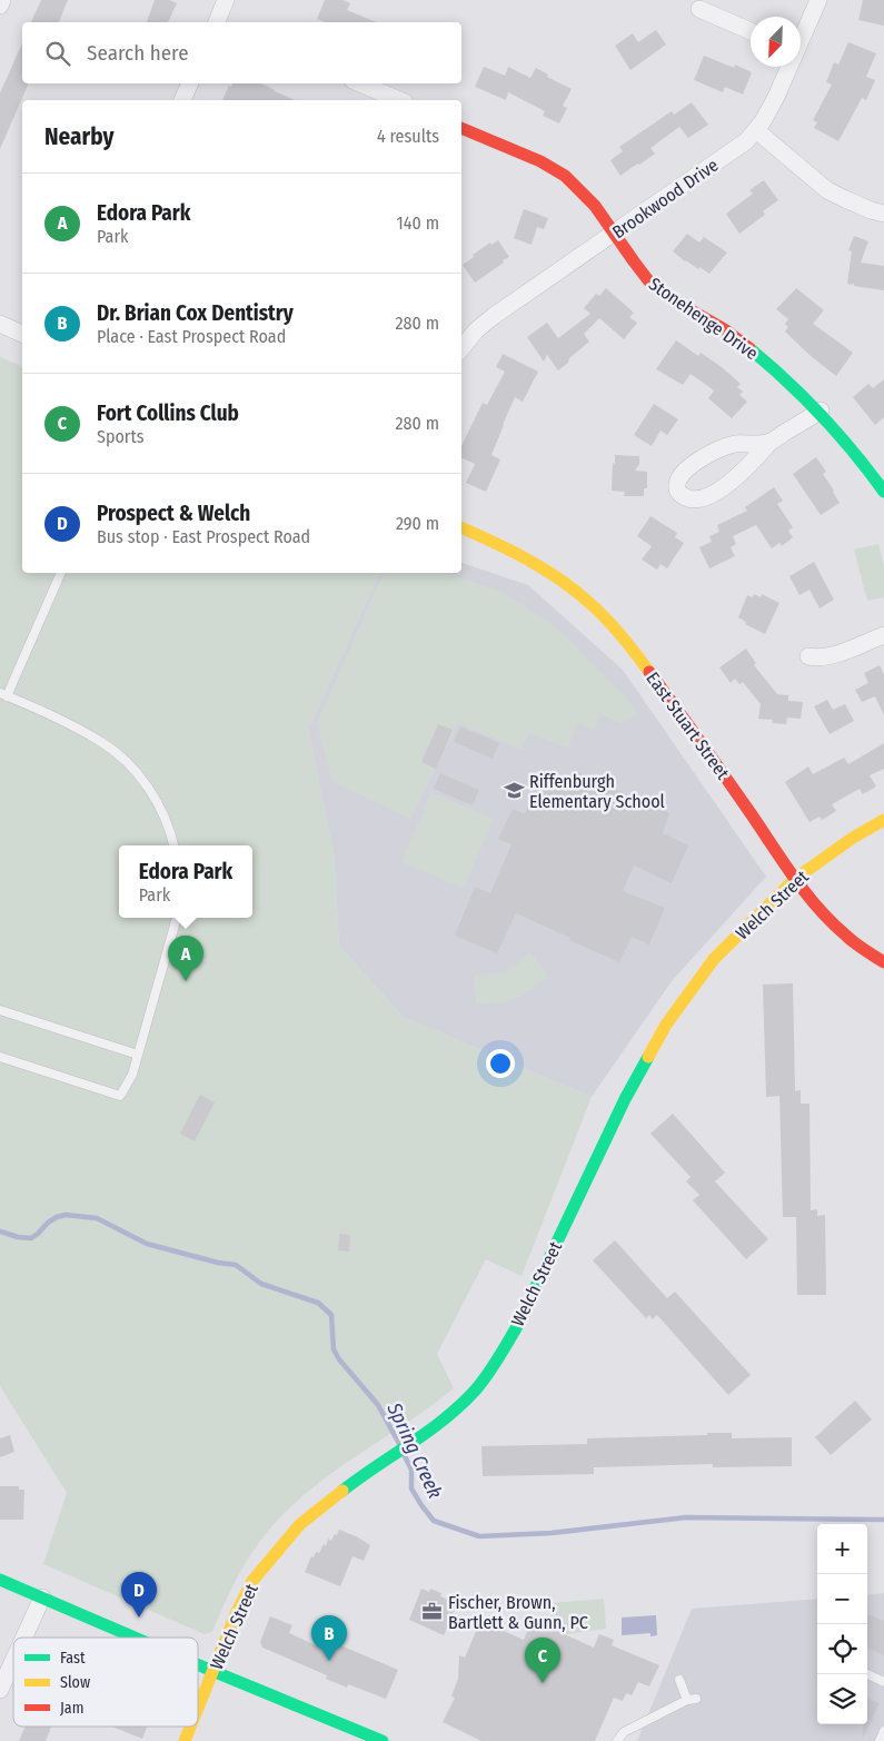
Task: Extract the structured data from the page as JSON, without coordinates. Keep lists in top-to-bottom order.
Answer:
{
  "streets": {
    "street": [
      "Brookwood Drive",
      "Stonehenge Drive",
      "East Stuart Street",
      "Welch Street"
    ]
  },
  "crossings": [
    ["Brookwood Drive", "Stonehenge Drive"],
    ["East Stuart Street", "Welch Street"]
  ],
  "water": ["Spring Creek"],
  "places": {
    "school or university": ["Riffenburgh Elementary School"],
    "office": ["Fischer, Brown, Bartlett & Gunn, PC"]
  },
  "legend": ["Fast", "Slow", "Jam"],
  "north": "bottom left",
  "page": {
    "search": "Search here",
    "heading": ["Nearby", "4 results"],
    "list": [
      {
        "mark": "A",
        "name": "Edora Park",
        "note": "Park",
        "value": "140 m"
      },
      {
        "mark": "B",
        "name": "Dr. Brian Cox Dentistry",
        "note": "Place · East Prospect Road",
        "value": "280 m"
      },
      {
        "mark": "C",
        "name": "Fort Collins Club",
        "note": "Sports",
        "value": "280 m"
      },
      {
        "mark": "D",
        "name": "Prospect & Welch",
        "note": "Bus stop · East Prospect Road",
        "value": "290 m"
      }
    ],
    "popup": ["Edora Park", "Park"],
    "pins": [
      "A",
      "D",
      "B",
      "C"
    ],
    "map_buttons": ["+", "−"]
  }
}
